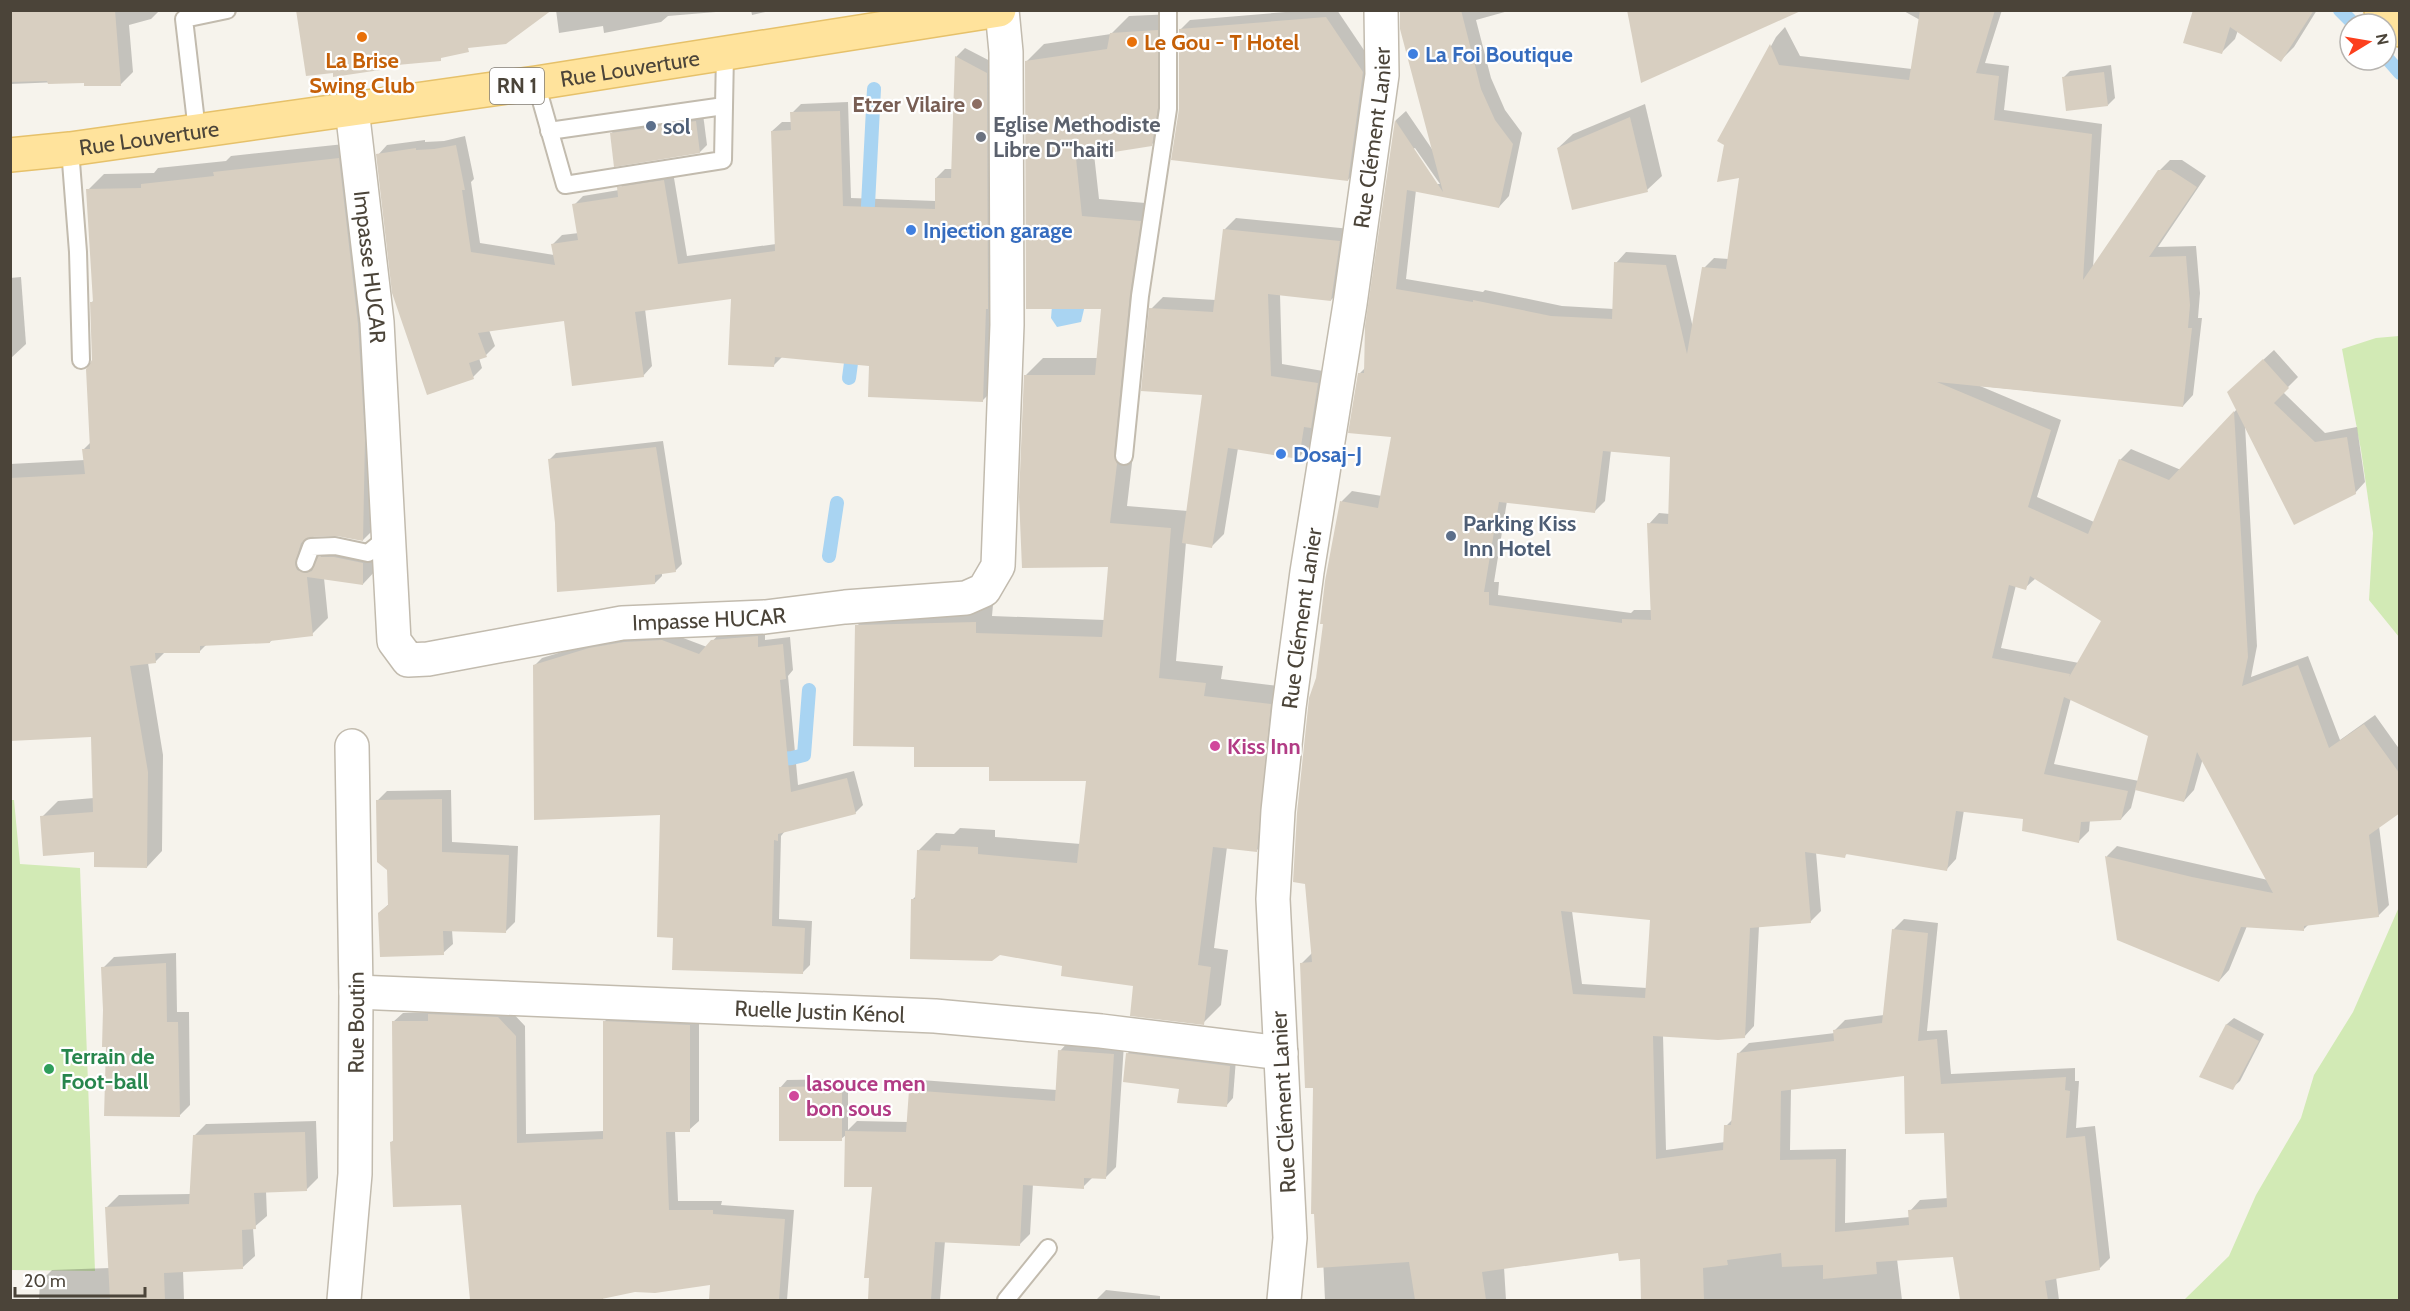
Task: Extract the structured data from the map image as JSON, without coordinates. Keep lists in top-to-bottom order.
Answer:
{
  "streets": {
    "main road": ["Rue Louverture", "RN 1"],
    "street": [
      "Rue Clément Lanier",
      "Impasse HUCAR",
      "Ruelle Justin Kénol",
      "Rue Boutin"
    ]
  },
  "crossings": [
    ["Rue Louverture", "Impasse HUCAR"],
    ["Rue Clément Lanier", "Ruelle Justin Kénol"],
    ["Ruelle Justin Kénol", "Rue Boutin"]
  ],
  "places": [
    "La Brise Swing Club",
    "Le Gou - T Hotel",
    "La Foi Boutique",
    "Etzer Vilaire",
    "sol",
    "Eglise Methodiste Libre D'\"haiti",
    "Injection garage",
    "Dosaj-J",
    "Parking Kiss Inn Hotel",
    "Kiss Inn",
    "Terrain de Foot-ball",
    "lasouce men bon sous"
  ],
  "scale_bar": "20 m",
  "north": "right"
}
